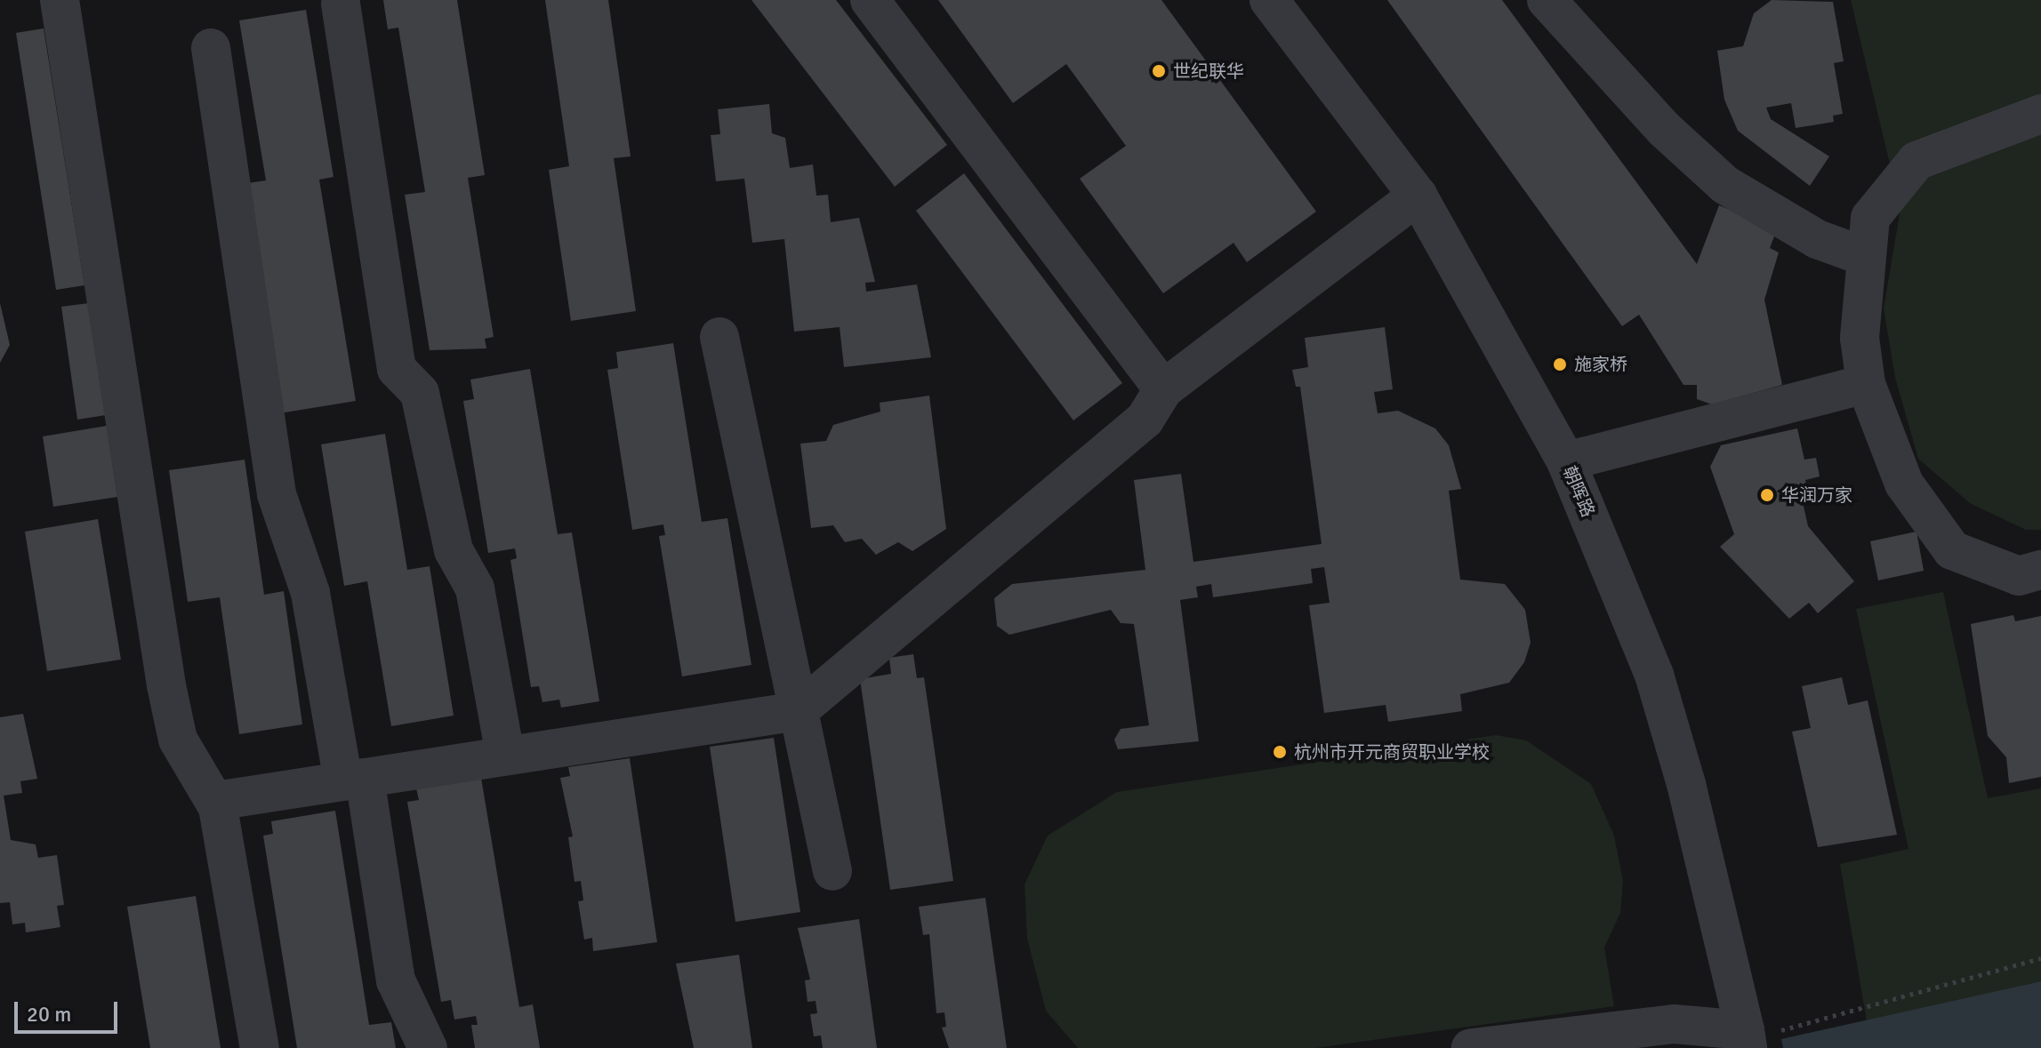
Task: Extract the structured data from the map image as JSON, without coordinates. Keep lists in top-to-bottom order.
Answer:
{
  "streets": {
    "street": ["朝晖路"]
  },
  "places": [
    "世纪联华",
    "施家桥",
    "华润万家",
    "杭州市开元商贸职业学校"
  ],
  "scale_bar": "20 m"
}
